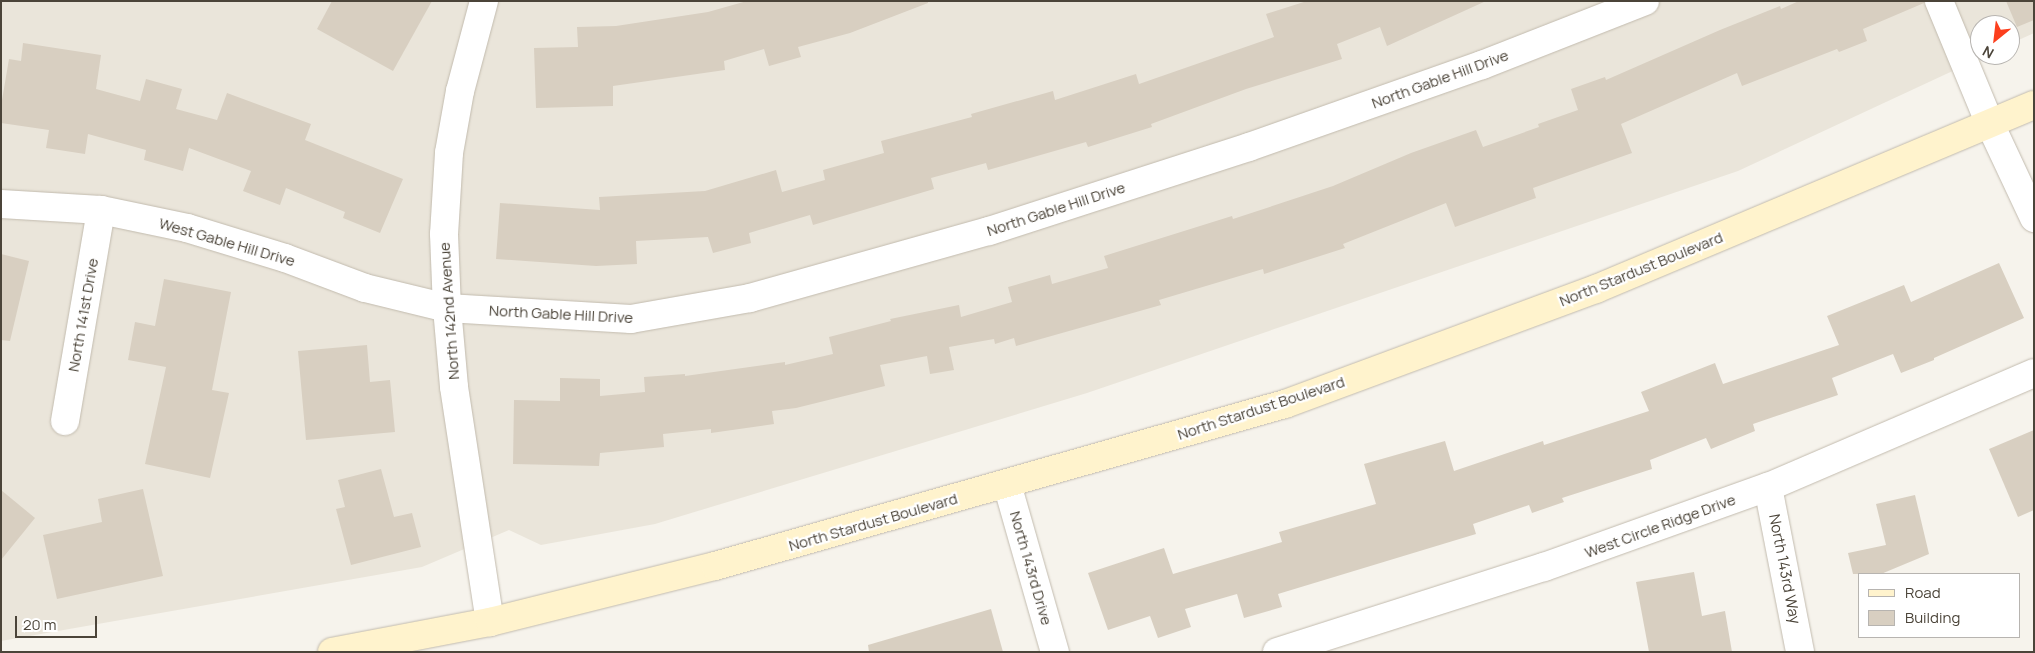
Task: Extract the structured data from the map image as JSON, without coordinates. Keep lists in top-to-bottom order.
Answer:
{
  "streets": {
    "street": [
      "North Gable Hill Drive",
      "West Gable Hill Drive",
      "North Stardust Boulevard",
      "North 142nd Avenue",
      "North 141st Drive",
      "West Circle Ridge Drive",
      "North 143rd Drive",
      "North 143rd Way"
    ]
  },
  "crossings": [
    ["North Gable Hill Drive", "West Gable Hill Drive"],
    ["North Gable Hill Drive", "North 142nd Avenue"],
    ["West Gable Hill Drive", "North 142nd Avenue"],
    ["West Gable Hill Drive", "North 141st Drive"],
    ["North Stardust Boulevard", "North 142nd Avenue"],
    ["North Stardust Boulevard", "North 143rd Drive"],
    ["West Circle Ridge Drive", "North 143rd Way"]
  ],
  "legend": ["Road", "Building"],
  "scale_bar": "20 m",
  "north": "bottom left"
}
